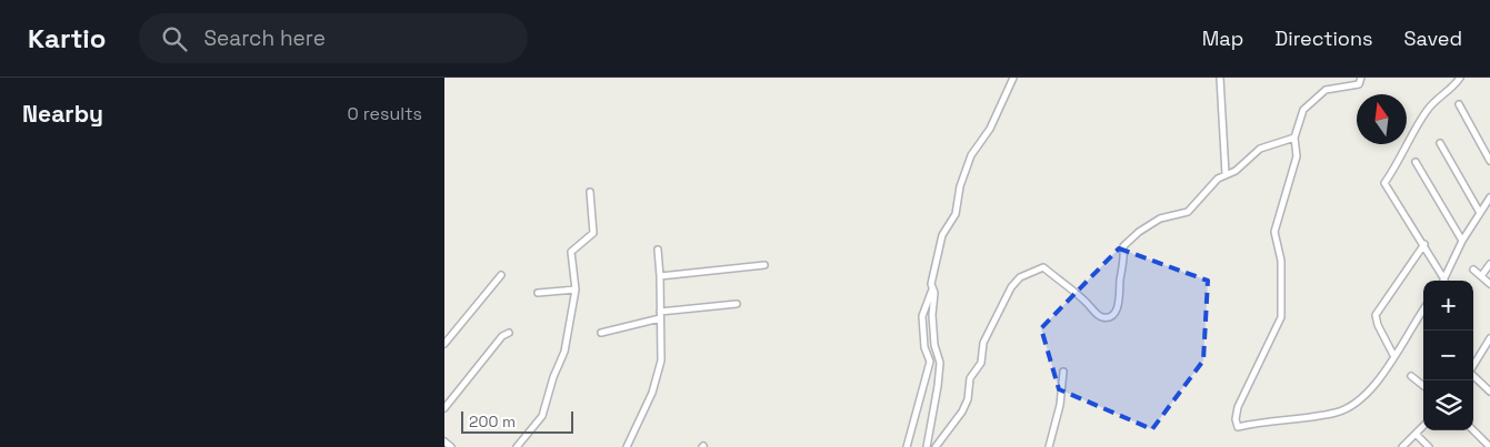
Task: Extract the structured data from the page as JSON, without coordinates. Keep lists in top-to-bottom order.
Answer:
{
  "scale_bar": "200 m",
  "north": "top",
  "page": {
    "header": "Kartio",
    "search": "Search here",
    "nav": ["Map", "Directions", "Saved"],
    "heading": ["Nearby", "0 results"],
    "map_buttons": ["+", "−"],
    "scale": "200 m"
  }
}
